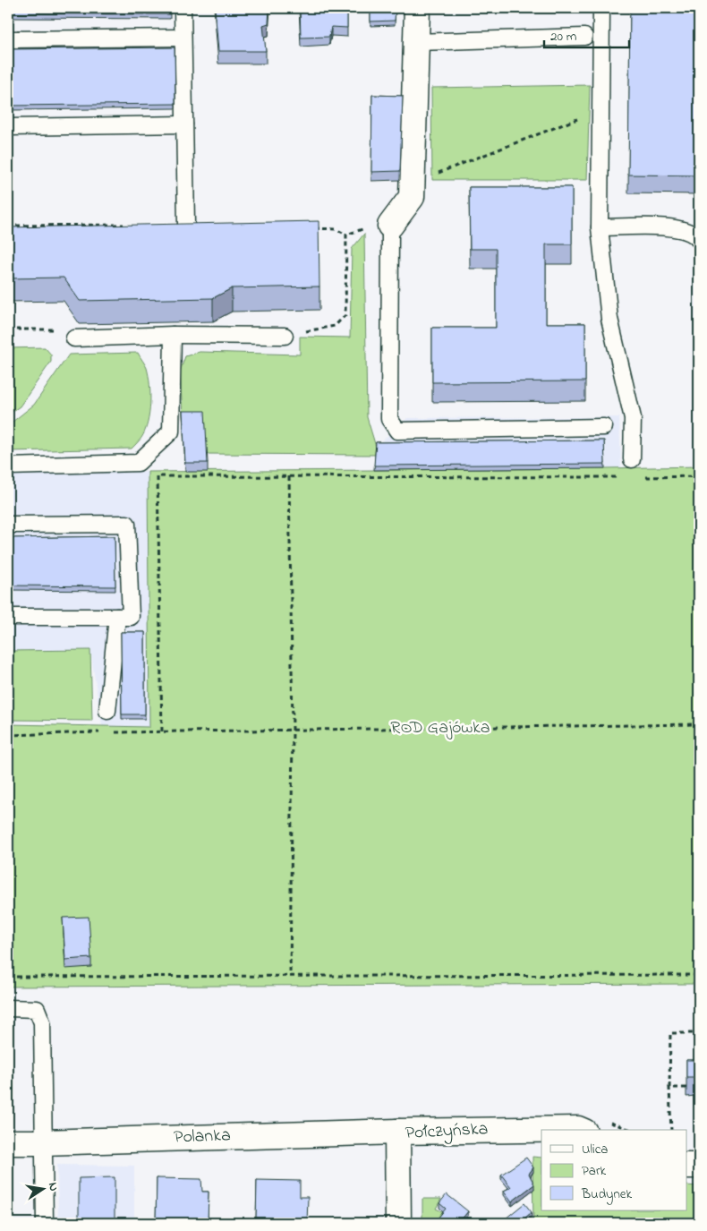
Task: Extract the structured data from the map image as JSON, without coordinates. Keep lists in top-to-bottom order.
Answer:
{
  "streets": {
    "street": ["Połczyńska", "Polanka"]
  },
  "crossings": [
    ["Połczyńska", "Polanka"]
  ],
  "parks": ["ROD Gajówka"],
  "legend": ["Ulica", "Park", "Budynek"],
  "scale_bar": "20 m",
  "north": "right"
}
